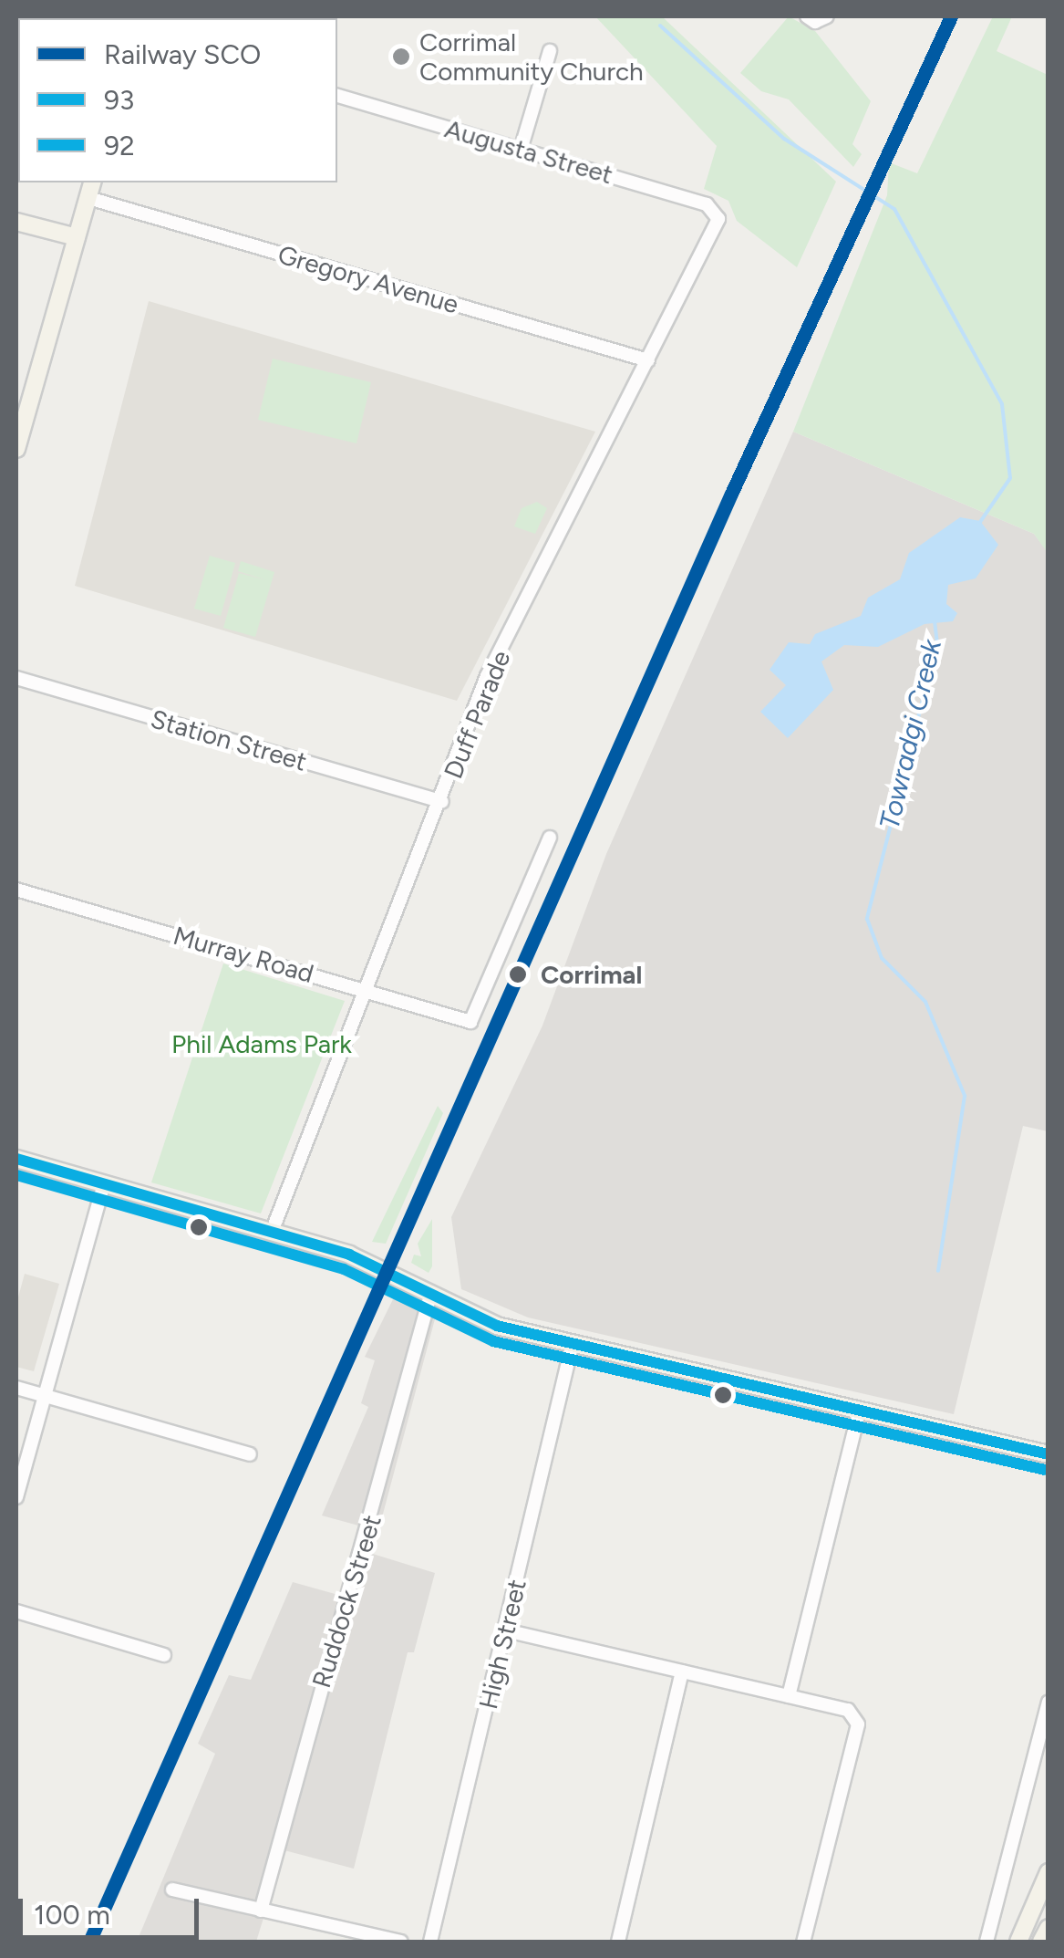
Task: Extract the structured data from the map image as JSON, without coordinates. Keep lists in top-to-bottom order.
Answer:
{
  "streets": {
    "street": [
      "Augusta Street",
      "Gregory Avenue",
      "Duff Parade",
      "Station Street",
      "Murray Road",
      "Ruddock Street",
      "High Street"
    ]
  },
  "crossings": [
    ["Augusta Street", "Duff Parade"],
    ["Gregory Avenue", "Duff Parade"],
    ["Duff Parade", "Station Street"],
    ["Duff Parade", "Murray Road"]
  ],
  "water": ["Towradgi Creek"],
  "parks": ["Phil Adams Park"],
  "places": ["Corrimal Community Church", "Corrimal"],
  "lines": ["rail line SCO", "transit line 93", "transit line 92"],
  "legend": ["Railway SCO", "93", "92"],
  "scale_bar": "100 m"
}
